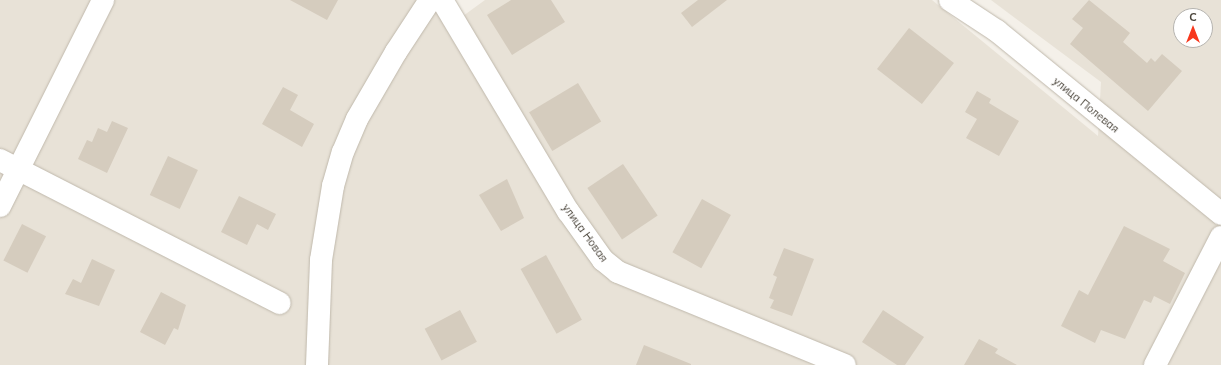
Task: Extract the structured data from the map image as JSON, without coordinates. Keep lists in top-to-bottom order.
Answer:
{
  "streets": {
    "street": ["улица Полевая", "улица Новая"]
  },
  "north": "top"
}
